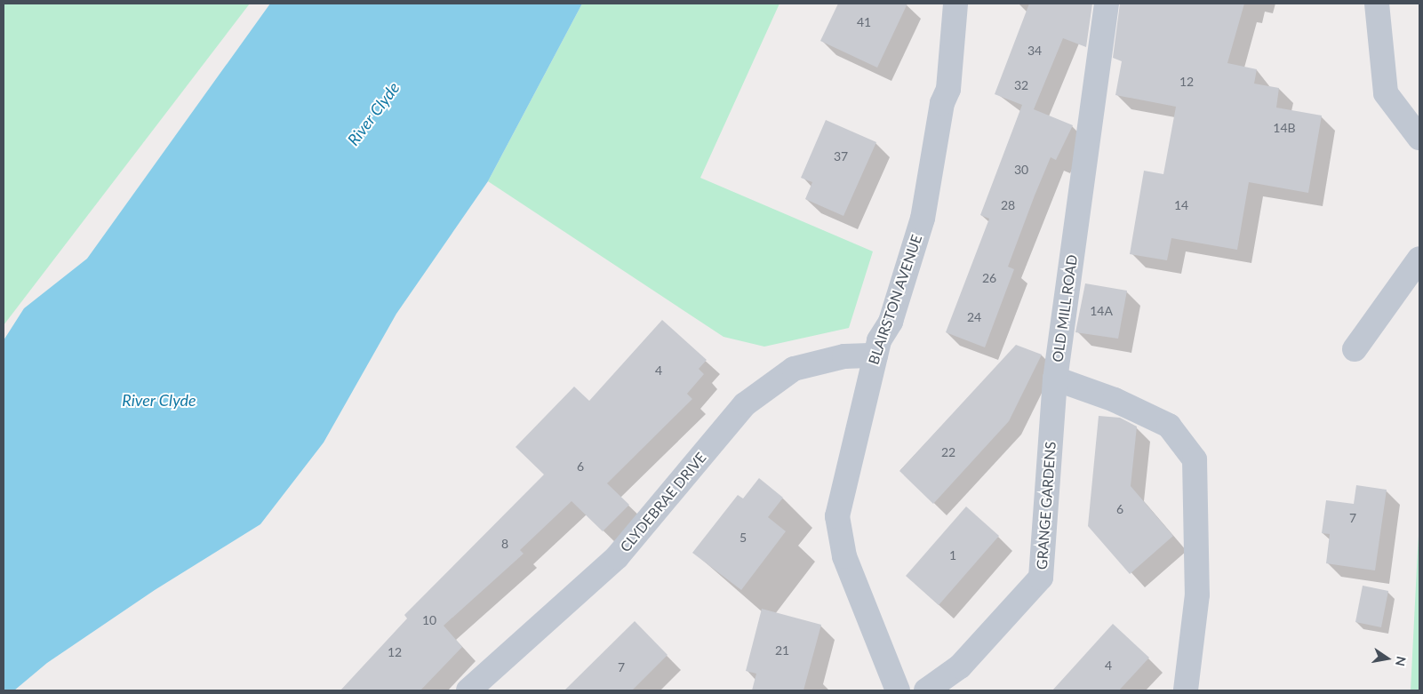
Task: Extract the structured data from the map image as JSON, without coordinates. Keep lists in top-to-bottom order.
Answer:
{
  "streets": {
    "street": [
      "BLAIRSTON AVENUE",
      "OLD MILL ROAD",
      "CLYDEBRAE DRIVE",
      "GRANGE GARDENS"
    ]
  },
  "crossings": [
    ["BLAIRSTON AVENUE", "CLYDEBRAE DRIVE"],
    ["OLD MILL ROAD", "GRANGE GARDENS"]
  ],
  "water": ["River Clyde"],
  "house_numbers": [
    "41",
    "34",
    "12",
    "32",
    "14B",
    "37",
    "30",
    "28",
    "14",
    "26",
    "14A",
    "24",
    "4",
    "22",
    "6",
    "6",
    "7",
    "5",
    "8",
    "1",
    "10",
    "21",
    "12",
    "4",
    "7"
  ],
  "north": "right"
}
